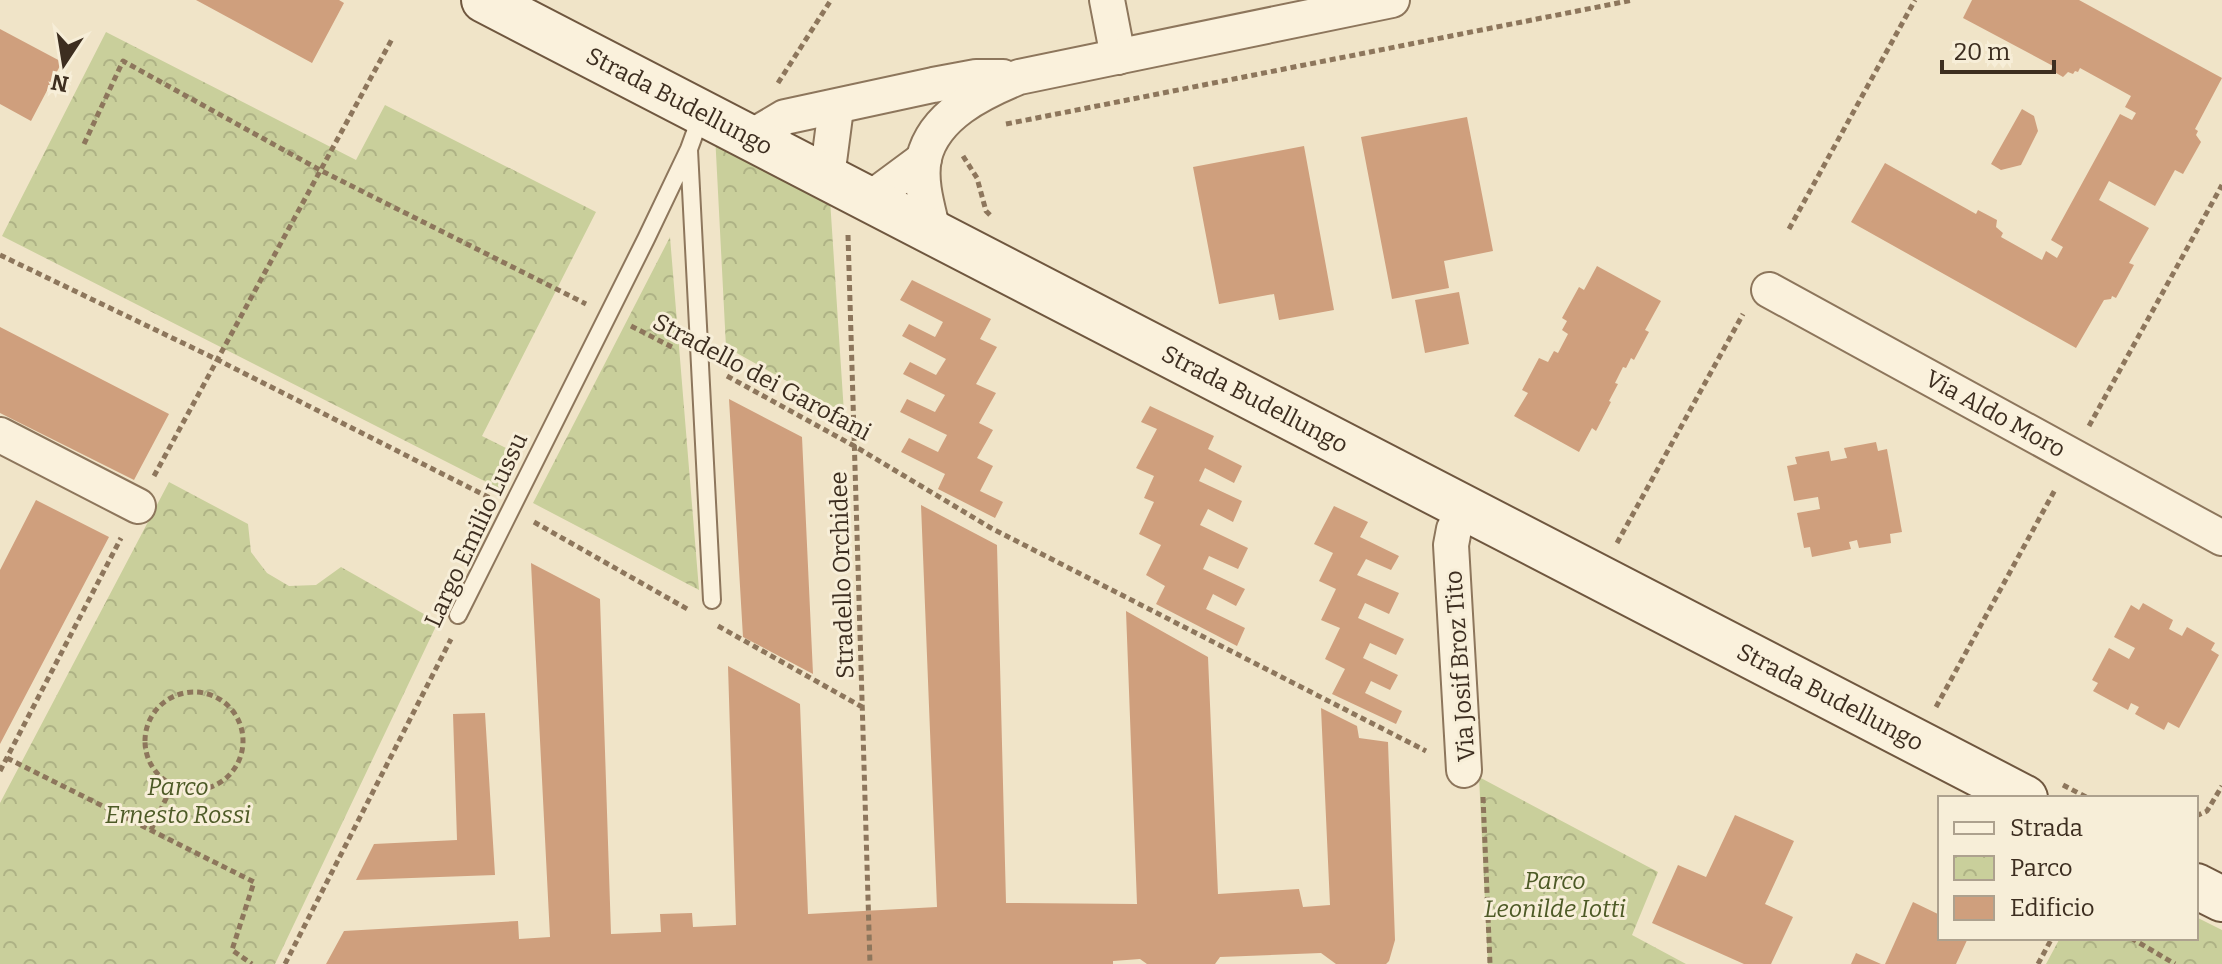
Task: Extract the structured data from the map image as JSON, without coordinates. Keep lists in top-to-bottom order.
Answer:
{
  "streets": {
    "street": ["Strada Budellungo", "Via Aldo Moro", "Via Josif Broz Tito"],
    "lane": ["Largo Emilio Lussu"],
    "path": ["Stradello dei Garofani", "Stradello Orchidee"]
  },
  "crossings": [
    ["Strada Budellungo", "Largo Emilio Lussu"],
    ["Strada Budellungo", "Stradello Orchidee"],
    ["Strada Budellungo", "Via Josif Broz Tito"],
    ["Stradello dei Garofani", "Largo Emilio Lussu"],
    ["Stradello dei Garofani", "Stradello Orchidee"],
    ["Stradello dei Garofani", "Via Josif Broz Tito"]
  ],
  "parks": ["Parco Ernesto Rossi", "Parco Leonilde Iotti"],
  "legend": ["Strada", "Parco", "Edificio"],
  "scale_bar": "20 m",
  "north": "bottom"
}
